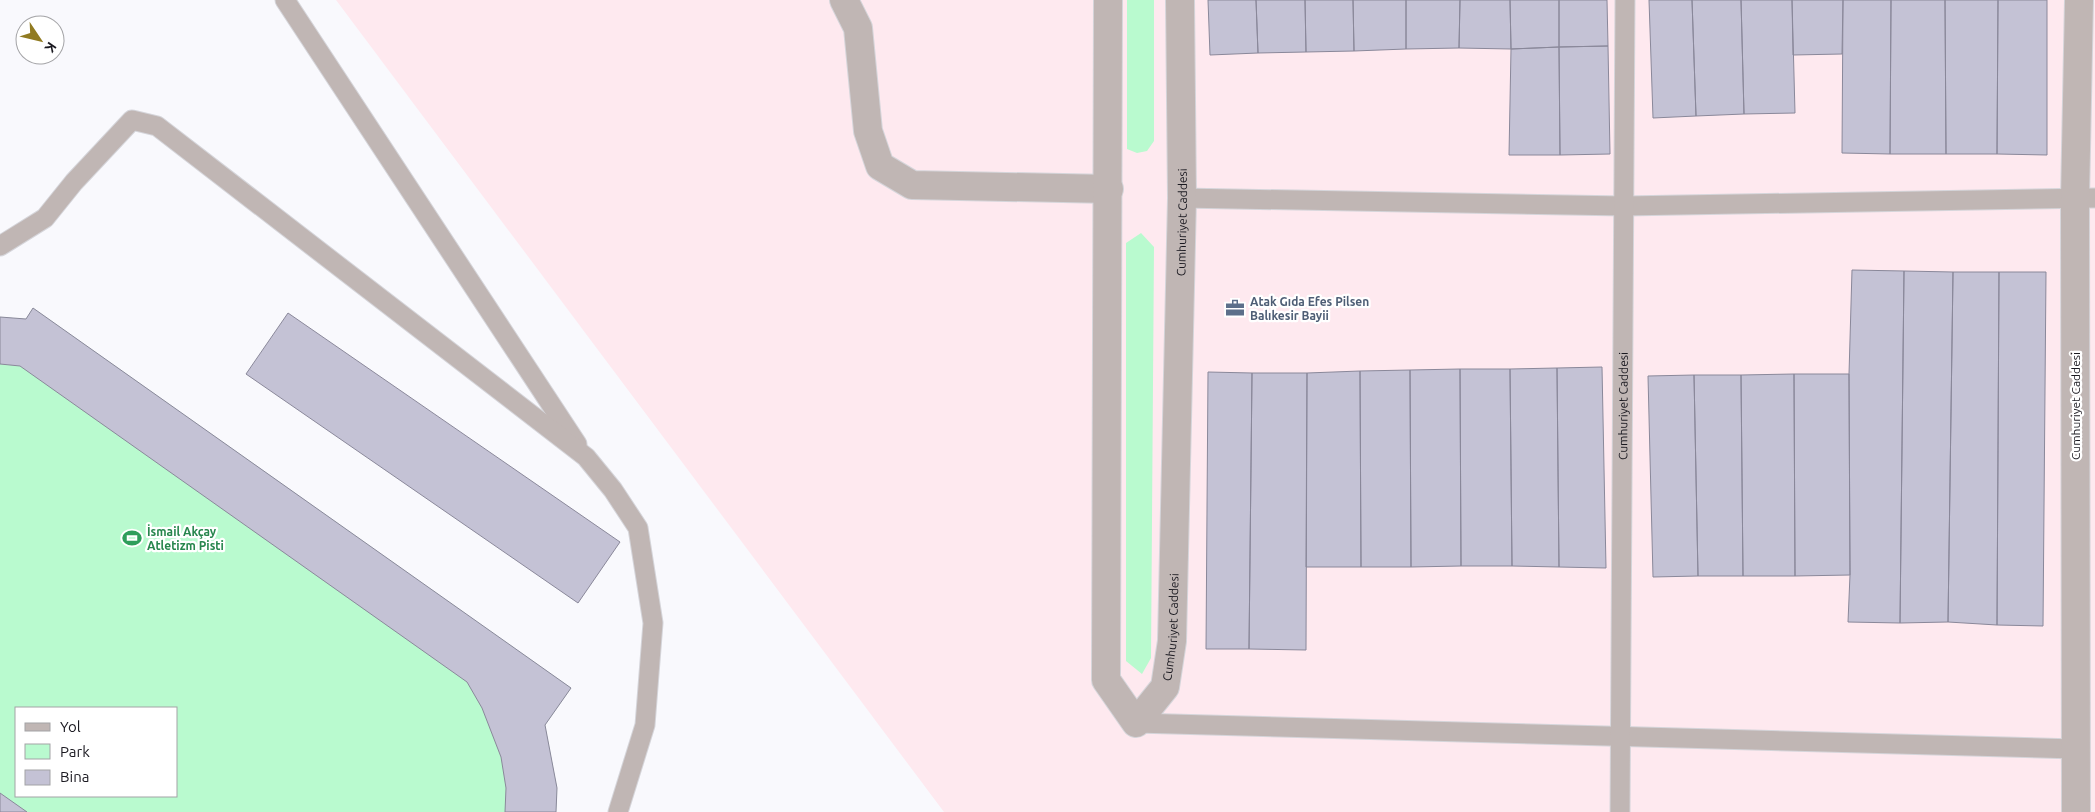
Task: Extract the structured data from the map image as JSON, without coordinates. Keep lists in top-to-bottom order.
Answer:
{
  "streets": {
    "street": ["Cumhuriyet Caddesi"]
  },
  "places": {
    "office": ["Atak Gıda Efes Pilsen Balıkesir Bayii"],
    "sports": ["İsmail Akçay Atletizm Pisti"]
  },
  "legend": ["Yol", "Park", "Bina"],
  "north": "bottom right"
}
